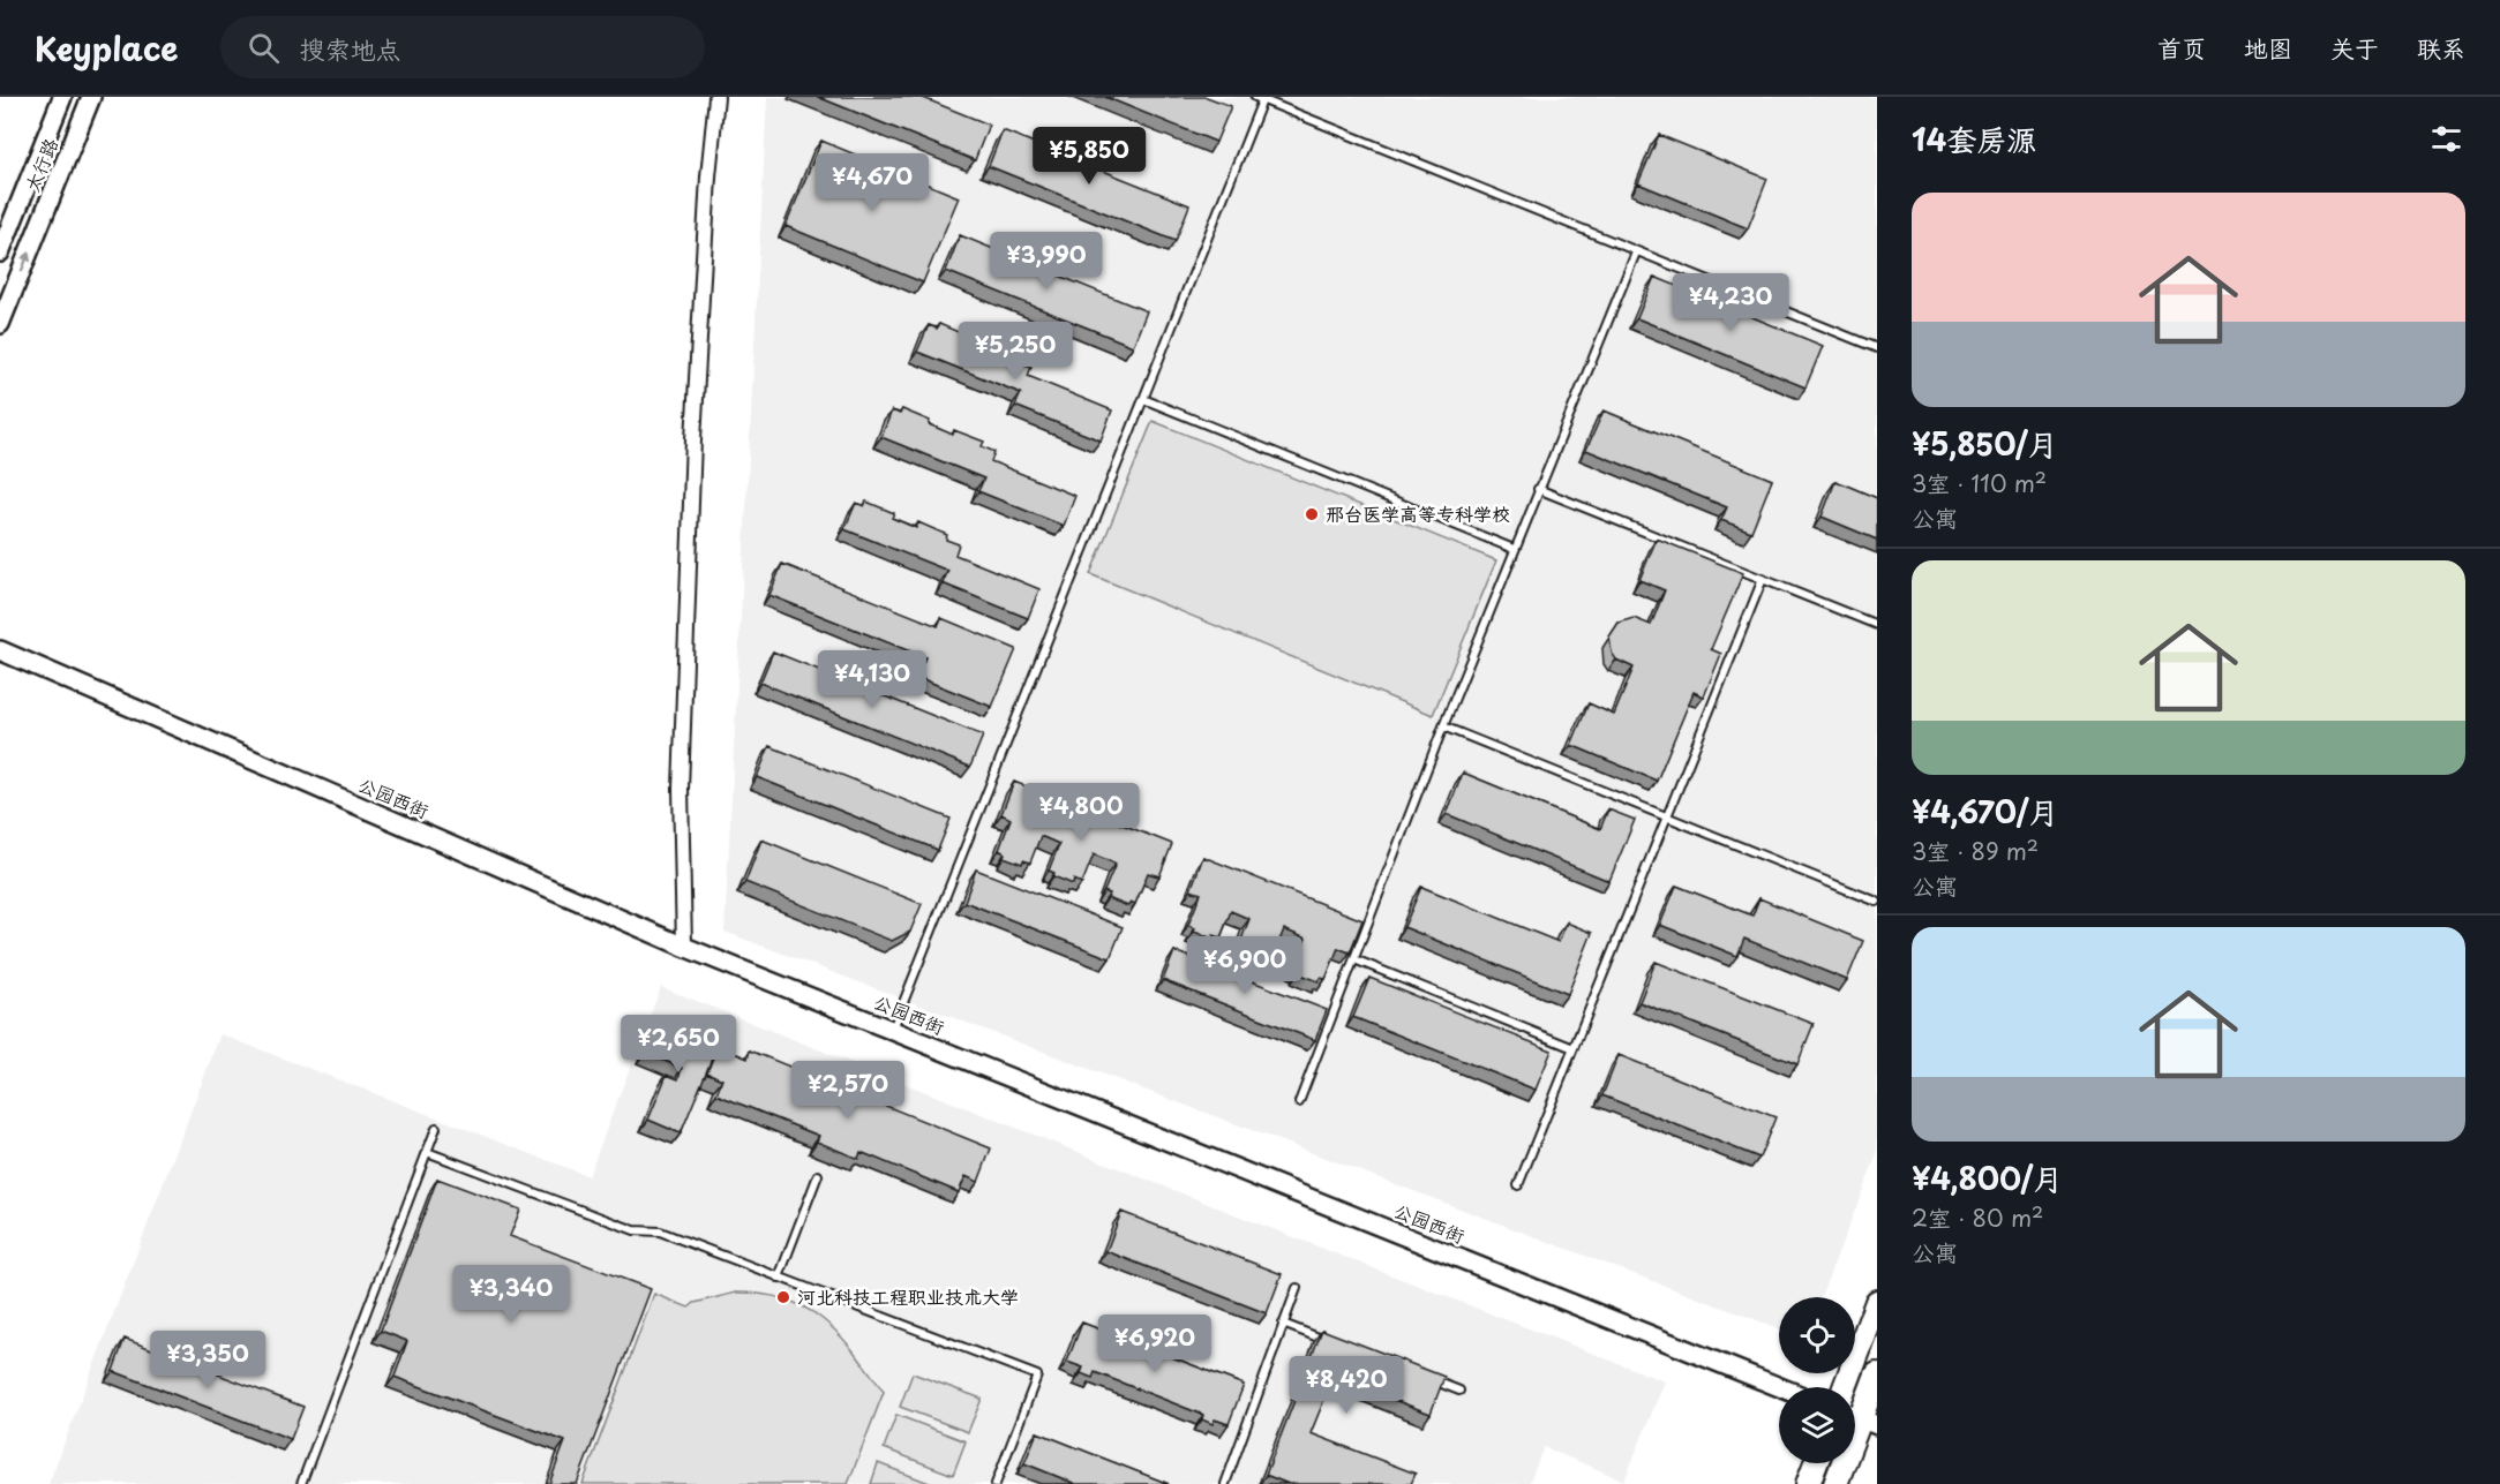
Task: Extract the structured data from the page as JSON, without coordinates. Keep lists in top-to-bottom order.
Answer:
{
  "streets": {
    "street": ["太行路", "公园西街"]
  },
  "places": ["邢台医学高等专科学校", "河北科技工程职业技术大学"],
  "page": {
    "header": "Keyplace",
    "search": "搜索地点",
    "nav": [
      "首页",
      "地图",
      "关于",
      "联系"
    ],
    "heading": "14套房源",
    "price": [
      "¥5,850",
      "¥4,670",
      "¥3,990",
      "¥4,230",
      "¥5,250",
      "¥4,130",
      "¥4,800",
      "¥6,900",
      "¥2,650",
      "¥2,570",
      "¥3,340",
      "¥6,920",
      "¥3,350",
      "¥8,420"
    ],
    "list": [
      {
        "name": "¥5,850/月",
        "note": "3室 · 110 m² · 公寓"
      },
      {
        "name": "¥4,670/月",
        "note": "3室 · 89 m² · 公寓"
      },
      {
        "name": "¥4,800/月",
        "note": "2室 · 80 m² · 公寓"
      }
    ]
  }
}
